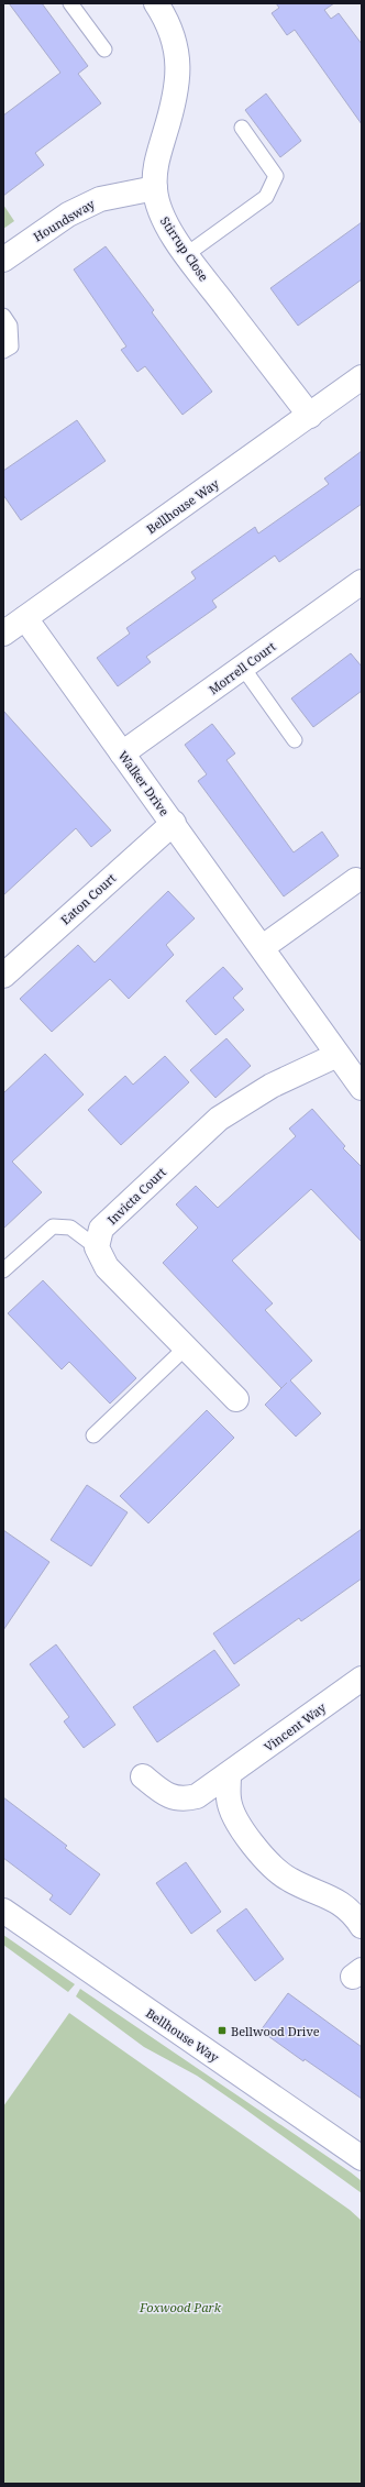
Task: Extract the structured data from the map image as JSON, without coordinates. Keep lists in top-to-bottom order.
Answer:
{
  "streets": {
    "street": [
      "Houndsway",
      "Stirrup Close",
      "Bellhouse Way",
      "Morrell Court",
      "Walker Drive",
      "Eaton Court",
      "Invicta Court",
      "Vincent Way"
    ]
  },
  "crossings": [
    ["Houndsway", "Stirrup Close"],
    ["Stirrup Close", "Bellhouse Way"],
    ["Bellhouse Way", "Walker Drive"],
    ["Morrell Court", "Walker Drive"],
    ["Walker Drive", "Eaton Court"],
    ["Walker Drive", "Invicta Court"]
  ],
  "parks": ["Foxwood Park"],
  "places": {
    "transit": ["Bellwood Drive"]
  }
}
